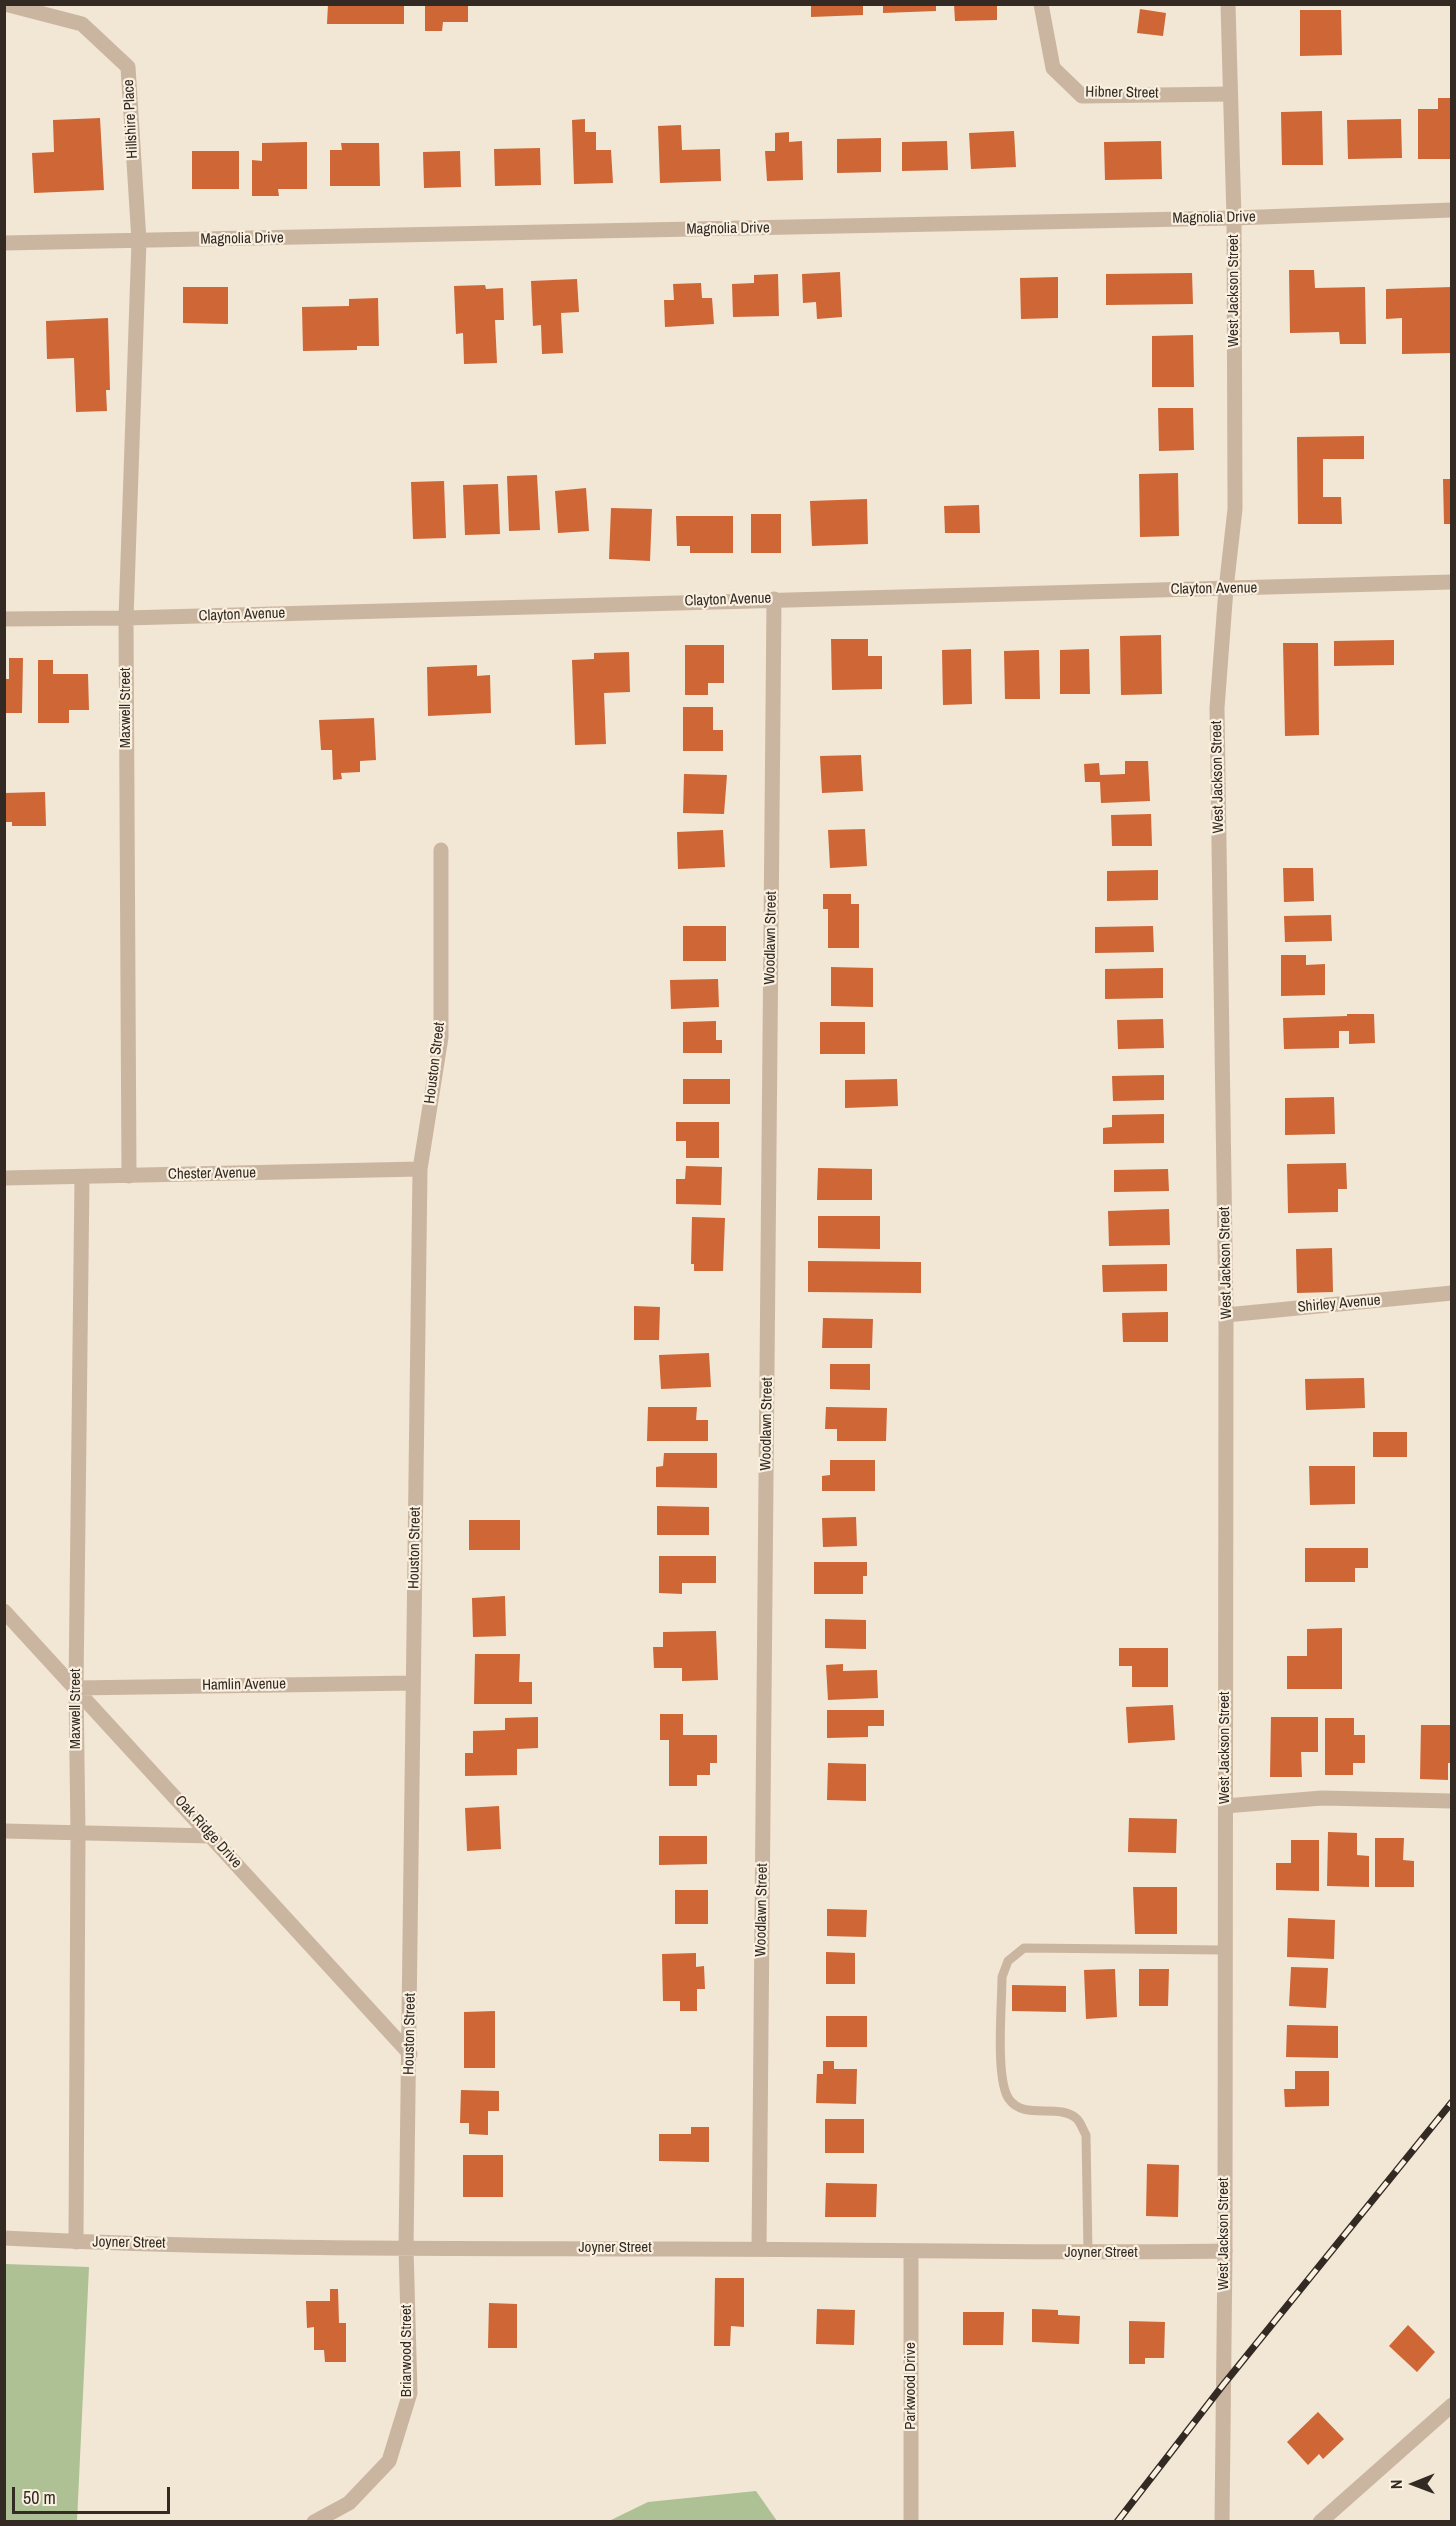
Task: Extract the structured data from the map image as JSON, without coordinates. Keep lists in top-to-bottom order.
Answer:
{
  "streets": {
    "street": [
      "Hibner Street",
      "Hillshire Place",
      "Magnolia Drive",
      "West Jackson Street",
      "Clayton Avenue",
      "Maxwell Street",
      "Woodlawn Street",
      "Houston Street",
      "Chester Avenue",
      "Shirley Avenue",
      "Hamlin Avenue",
      "Oak Ridge Drive",
      "Joyner Street",
      "Briarwood Street",
      "Parkwood Drive"
    ]
  },
  "crossings": [
    ["Hibner Street", "West Jackson Street"],
    ["Hillshire Place", "Magnolia Drive"],
    ["Hillshire Place", "Maxwell Street"],
    ["Magnolia Drive", "West Jackson Street"],
    ["Magnolia Drive", "Maxwell Street"],
    ["West Jackson Street", "Clayton Avenue"],
    ["West Jackson Street", "Shirley Avenue"],
    ["West Jackson Street", "Joyner Street"],
    ["Clayton Avenue", "Maxwell Street"],
    ["Clayton Avenue", "Woodlawn Street"],
    ["Maxwell Street", "Chester Avenue"],
    ["Maxwell Street", "Hamlin Avenue"],
    ["Maxwell Street", "Oak Ridge Drive"],
    ["Maxwell Street", "Joyner Street"],
    ["Woodlawn Street", "Joyner Street"],
    ["Houston Street", "Chester Avenue"],
    ["Houston Street", "Hamlin Avenue"],
    ["Houston Street", "Oak Ridge Drive"],
    ["Houston Street", "Joyner Street"],
    ["Houston Street", "Briarwood Street"],
    ["Hamlin Avenue", "Oak Ridge Drive"],
    ["Joyner Street", "Briarwood Street"],
    ["Joyner Street", "Parkwood Drive"]
  ],
  "scale_bar": "50 m",
  "north": "left"
}
